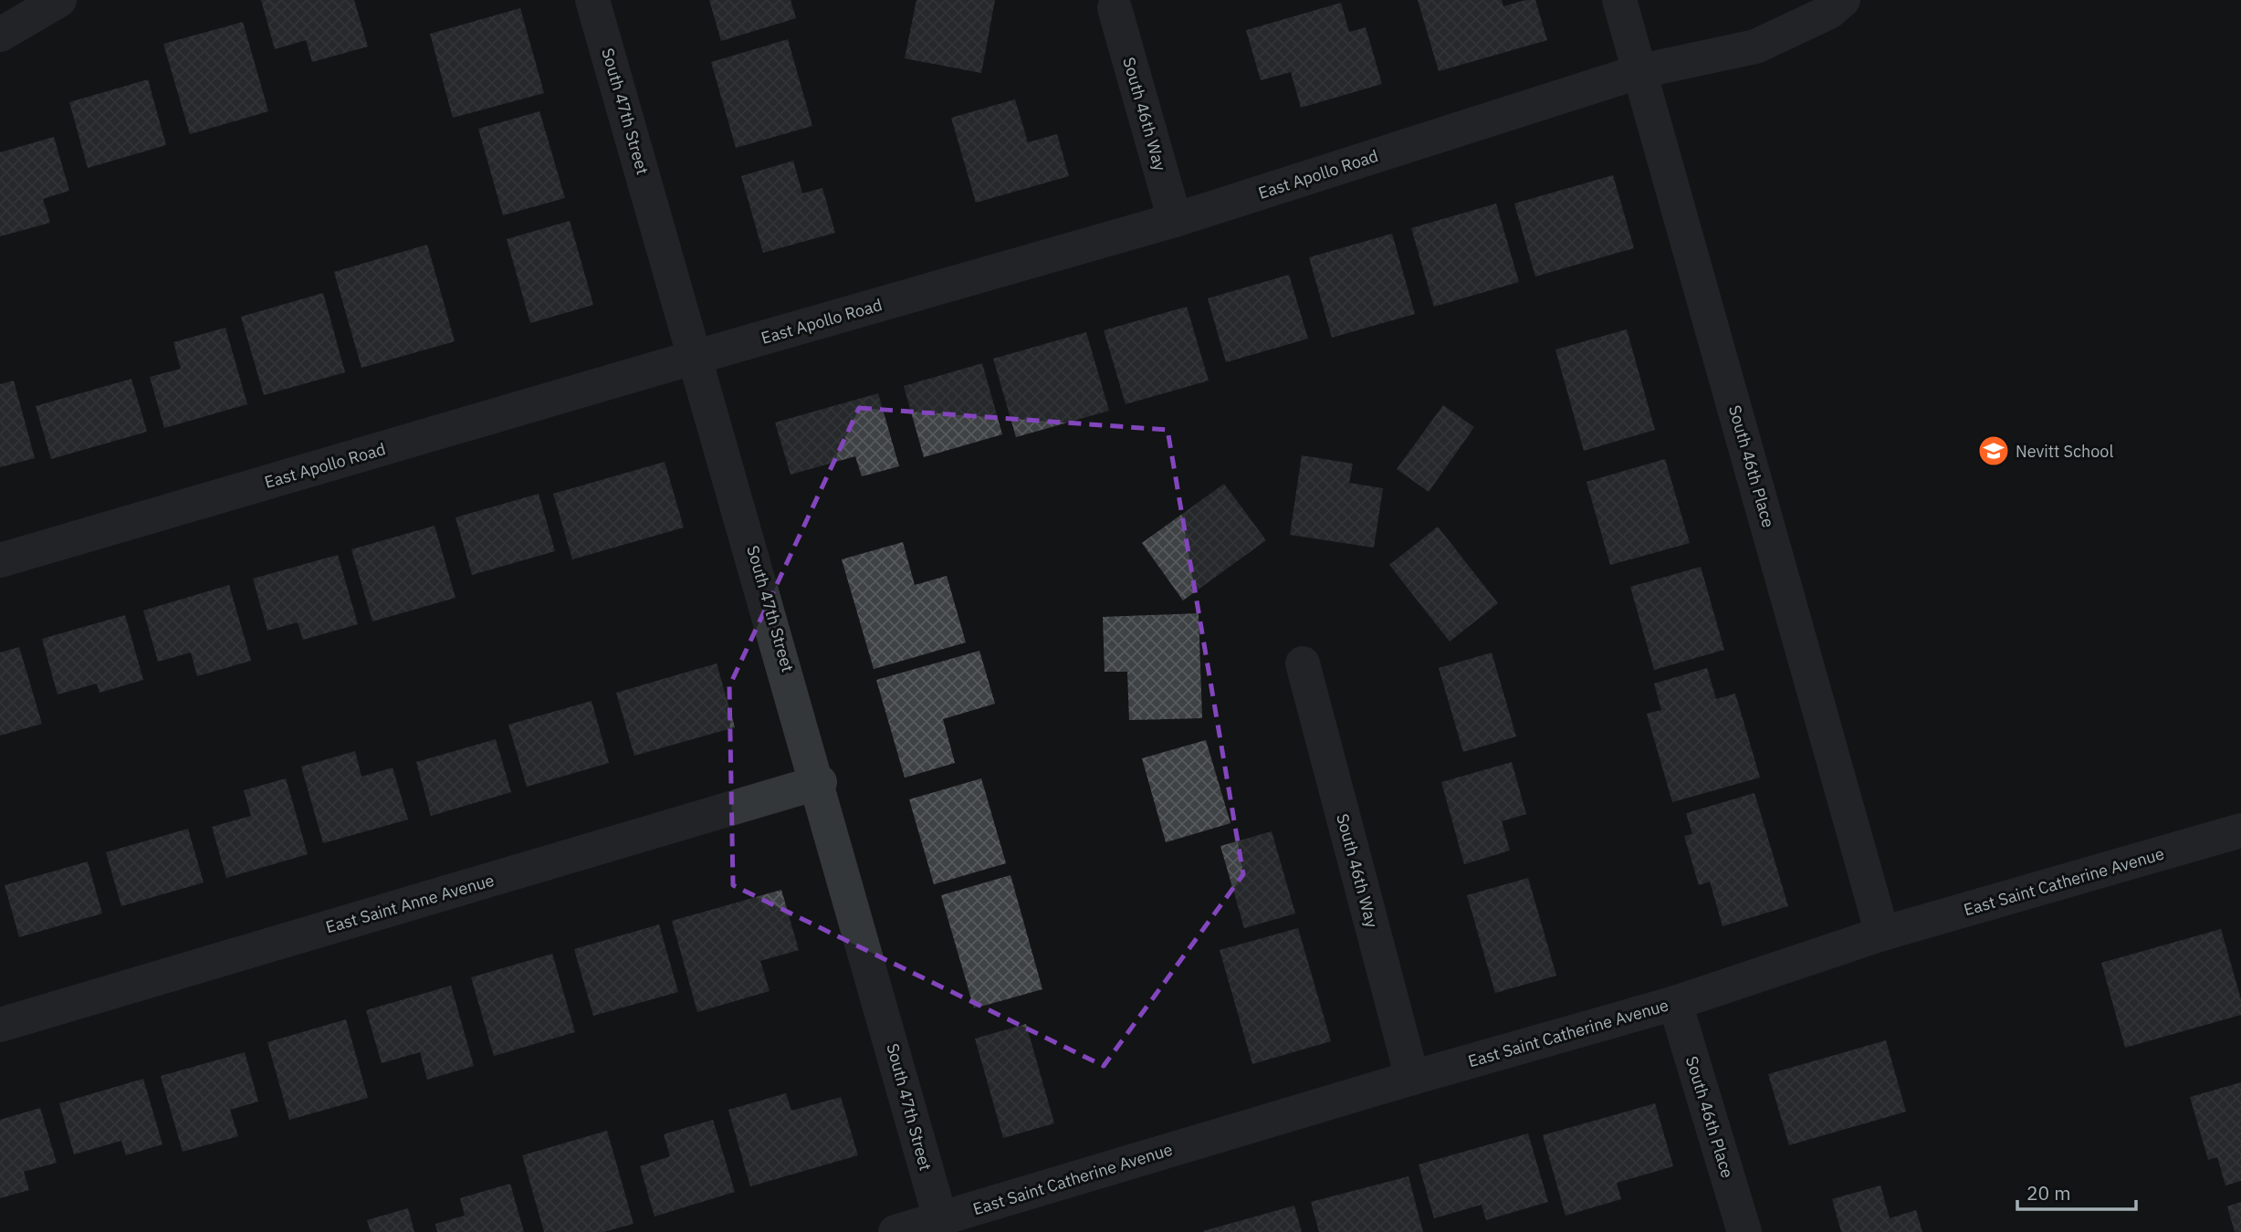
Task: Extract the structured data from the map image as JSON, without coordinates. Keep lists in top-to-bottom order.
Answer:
{
  "streets": {
    "street": [
      "South 47th Street",
      "South 46th Way",
      "East Apollo Road",
      "South 46th Place",
      "East Saint Catherine Avenue",
      "East Saint Anne Avenue"
    ]
  },
  "crossings": [
    ["South 47th Street", "East Apollo Road"],
    ["South 47th Street", "East Saint Catherine Avenue"],
    ["South 47th Street", "East Saint Anne Avenue"],
    ["South 46th Way", "East Apollo Road"],
    ["South 46th Way", "East Saint Catherine Avenue"],
    ["East Apollo Road", "South 46th Place"],
    ["South 46th Place", "East Saint Catherine Avenue"]
  ],
  "places": {
    "school or university": ["Nevitt School"]
  },
  "scale_bar": "20 m"
}
